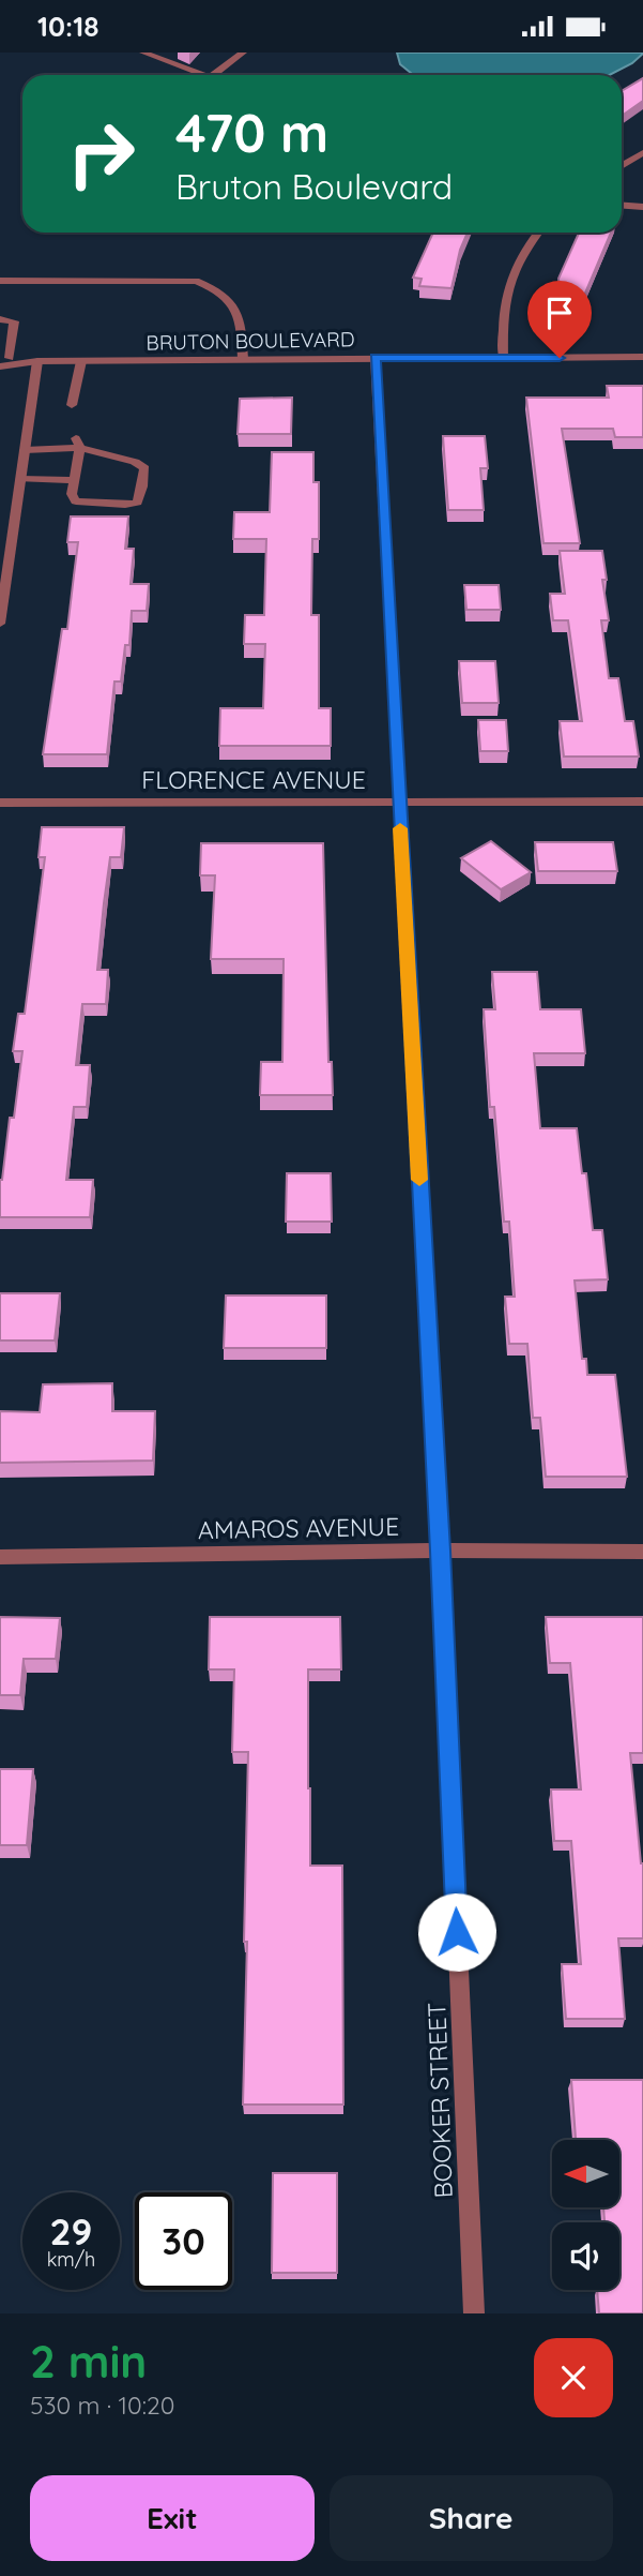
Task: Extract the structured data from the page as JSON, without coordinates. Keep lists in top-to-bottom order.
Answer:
{
  "streets": {
    "street": [
      "BRUTON BOULEVARD",
      "FLORENCE AVENUE",
      "AMAROS AVENUE",
      "BOOKER STREET"
    ]
  },
  "crossings": [
    ["BRUTON BOULEVARD", "BOOKER STREET"],
    ["FLORENCE AVENUE", "BOOKER STREET"],
    ["AMAROS AVENUE", "BOOKER STREET"]
  ],
  "north": "left",
  "page": {
    "status": "10:18",
    "turn": ["470 m", "Bruton Boulevard"],
    "speed": "29 km/h",
    "limit": "30",
    "heading": ["2 min", "530 m · 10:20"],
    "buttons": ["Exit", "Share"]
  }
}
